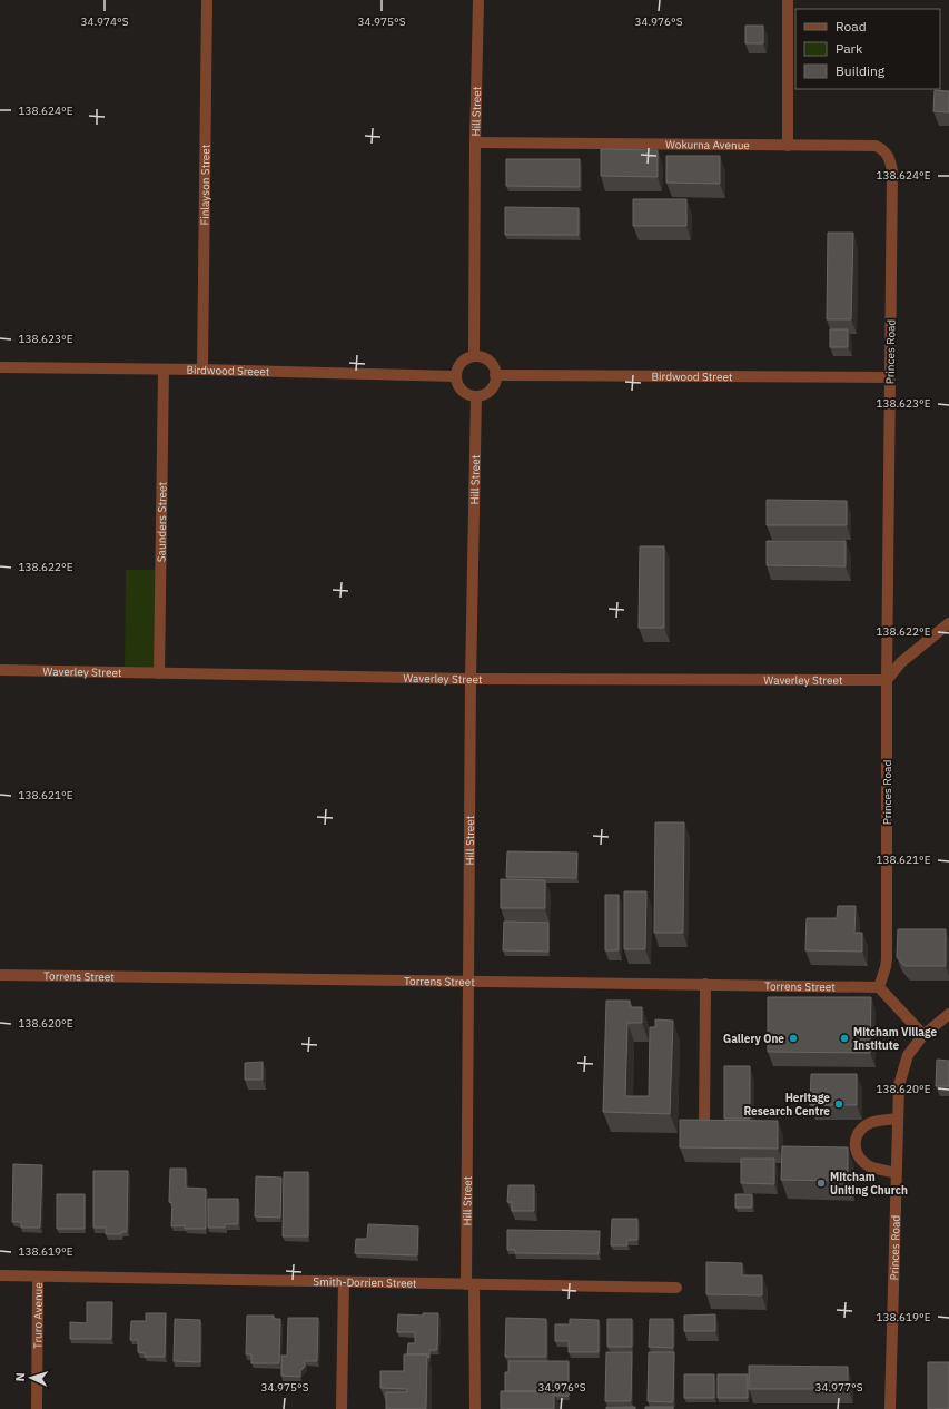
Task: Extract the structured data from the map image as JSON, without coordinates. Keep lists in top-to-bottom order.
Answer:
{
  "streets": {
    "street": [
      "Hill Street",
      "Wokurna Avenue",
      "Finlayson Street",
      "Princes Road",
      "Birdwood Sreeet",
      "Birdwood Street",
      "Saunders Street",
      "Waverley Street",
      "Torrens Street",
      "Smith-Dorrien Street",
      "Truro Avenue"
    ]
  },
  "crossings": [
    ["Hill Street", "Wokurna Avenue"],
    ["Hill Street", "Birdwood Sreeet"],
    ["Hill Street", "Birdwood Street"],
    ["Hill Street", "Waverley Street"],
    ["Hill Street", "Torrens Street"],
    ["Hill Street", "Smith-Dorrien Street"],
    ["Wokurna Avenue", "Princes Road"],
    ["Finlayson Street", "Birdwood Sreeet"],
    ["Princes Road", "Birdwood Street"],
    ["Princes Road", "Waverley Street"],
    ["Princes Road", "Torrens Street"],
    ["Birdwood Sreeet", "Birdwood Street"],
    ["Birdwood Sreeet", "Saunders Street"],
    ["Saunders Street", "Waverley Street"],
    ["Smith-Dorrien Street", "Truro Avenue"]
  ],
  "places": [
    "Gallery One",
    "Mitcham Village Institute",
    "Heritage Research Centre",
    "Mitcham Uniting Church"
  ],
  "legend": ["Road", "Park", "Building"],
  "north": "left",
  "coordinates": [
    "34.974°S",
    "34.975°S",
    "34.976°S",
    "138.624°E",
    "138.623°E",
    "138.622°E",
    "138.621°E",
    "138.620°E",
    "138.619°E",
    "34.977°S"
  ]
}
